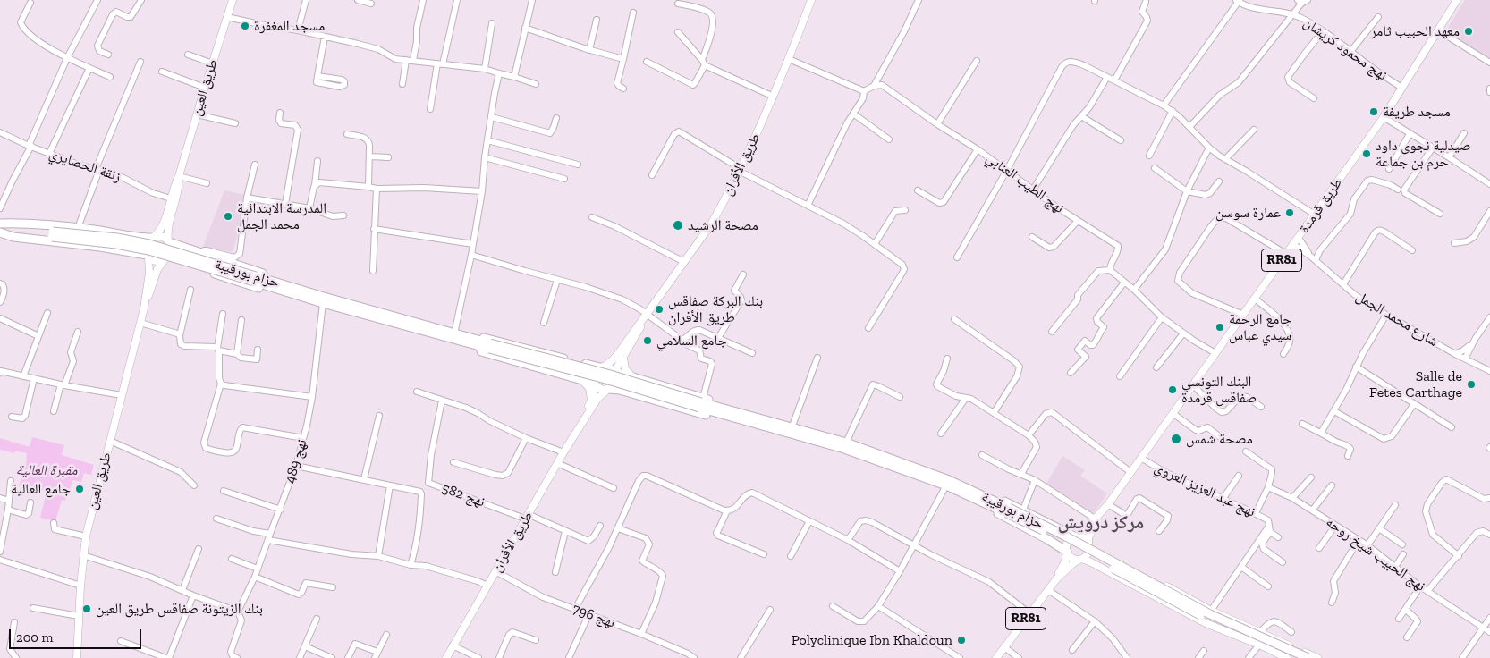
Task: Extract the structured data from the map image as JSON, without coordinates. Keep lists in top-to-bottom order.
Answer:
{
  "streets": {
    "highway": ["حزام بورقيبة"],
    "main road": [
      "طريق العين",
      "طريق الأفران",
      "طريق قرمدة",
      "RR81"
    ],
    "street": [
      "نهج محمود كريشان",
      "زنقة الحصايري",
      "نهج الطيب العنابي",
      "شارع محمد الجمل",
      "نهج 489",
      "نهج عبد العزيز العروي",
      "نهج 582",
      "نهج الحبيب شيخ روحه",
      "نهج 796"
    ]
  },
  "crossings": [
    ["نهج محمود كريشان", "طريق قرمدة"],
    ["طريق العين", "زنقة الحصايري"],
    ["طريق الأفران", "نهج 582"],
    ["طريق الأفران", "نهج 796"],
    ["طريق قرمدة", "RR81"],
    ["طريق قرمدة", "حزام بورقيبة"],
    ["طريق قرمدة", "شارع محمد الجمل"],
    ["طريق قرمدة", "نهج عبد العزيز العروي"],
    ["RR81", "حزام بورقيبة"],
    ["حزام بورقيبة", "نهج 489"],
    ["حزام بورقيبة", "نهج عبد العزيز العروي"]
  ],
  "districts": ["مركز درويش"],
  "parks": ["مقبرة العالية"],
  "places": [
    "مسجد المغفرة",
    "معهد الحبيب ثامر",
    "مسجد طريفة",
    "صيدلية نجوى داود حرم بن جماعة",
    "عمارة سوسن",
    "المدرسة الابتدائية محمد الجمل",
    "مصحة الرشيد",
    "بنك البركة صفاقس طريق الأفران",
    "جامع الرحمة سيدي عباس",
    "جامع السلامي",
    "Salle de Fetes Carthage",
    "البنك التونسي صفاقس قرمدة",
    "مصحة شمس",
    "جامع العالية",
    "بنك الزيتونة صفاقس طريق العين",
    "Polyclinique Ibn Khaldoun"
  ],
  "scale_bar": "200 m"
}
